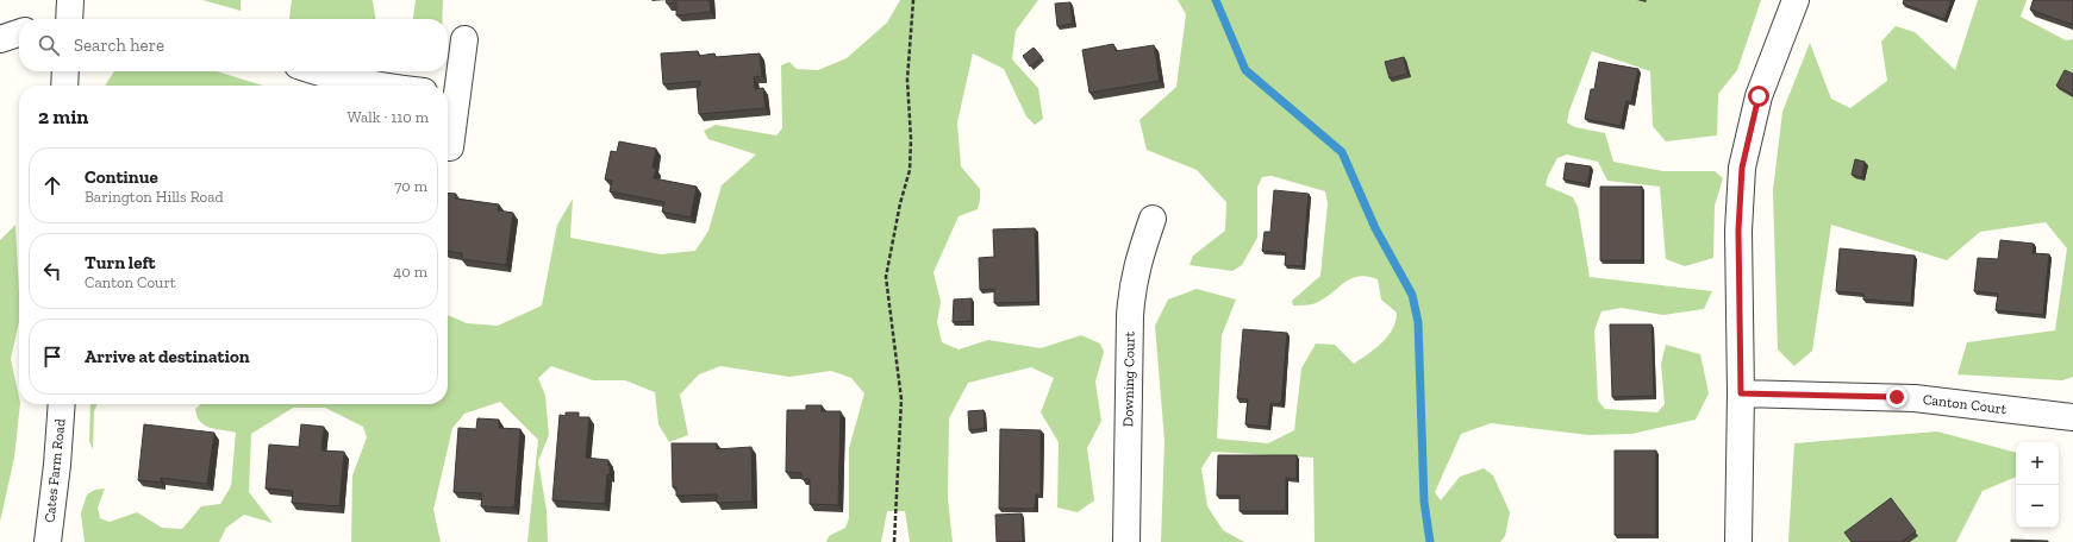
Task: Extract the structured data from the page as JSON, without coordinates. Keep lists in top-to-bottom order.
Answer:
{
  "streets": {
    "street": ["Downing Court", "Canton Court", "Cates Farm Road"]
  },
  "page": {
    "search": "Search here",
    "heading": ["2 min", "Walk · 110 m"],
    "list": [
      ["Continue", "Barington Hills Road", "70 m"],
      ["Turn left", "Canton Court", "40 m"],
      "Arrive at destination"
    ],
    "map_buttons": ["+", "−"]
  }
}
